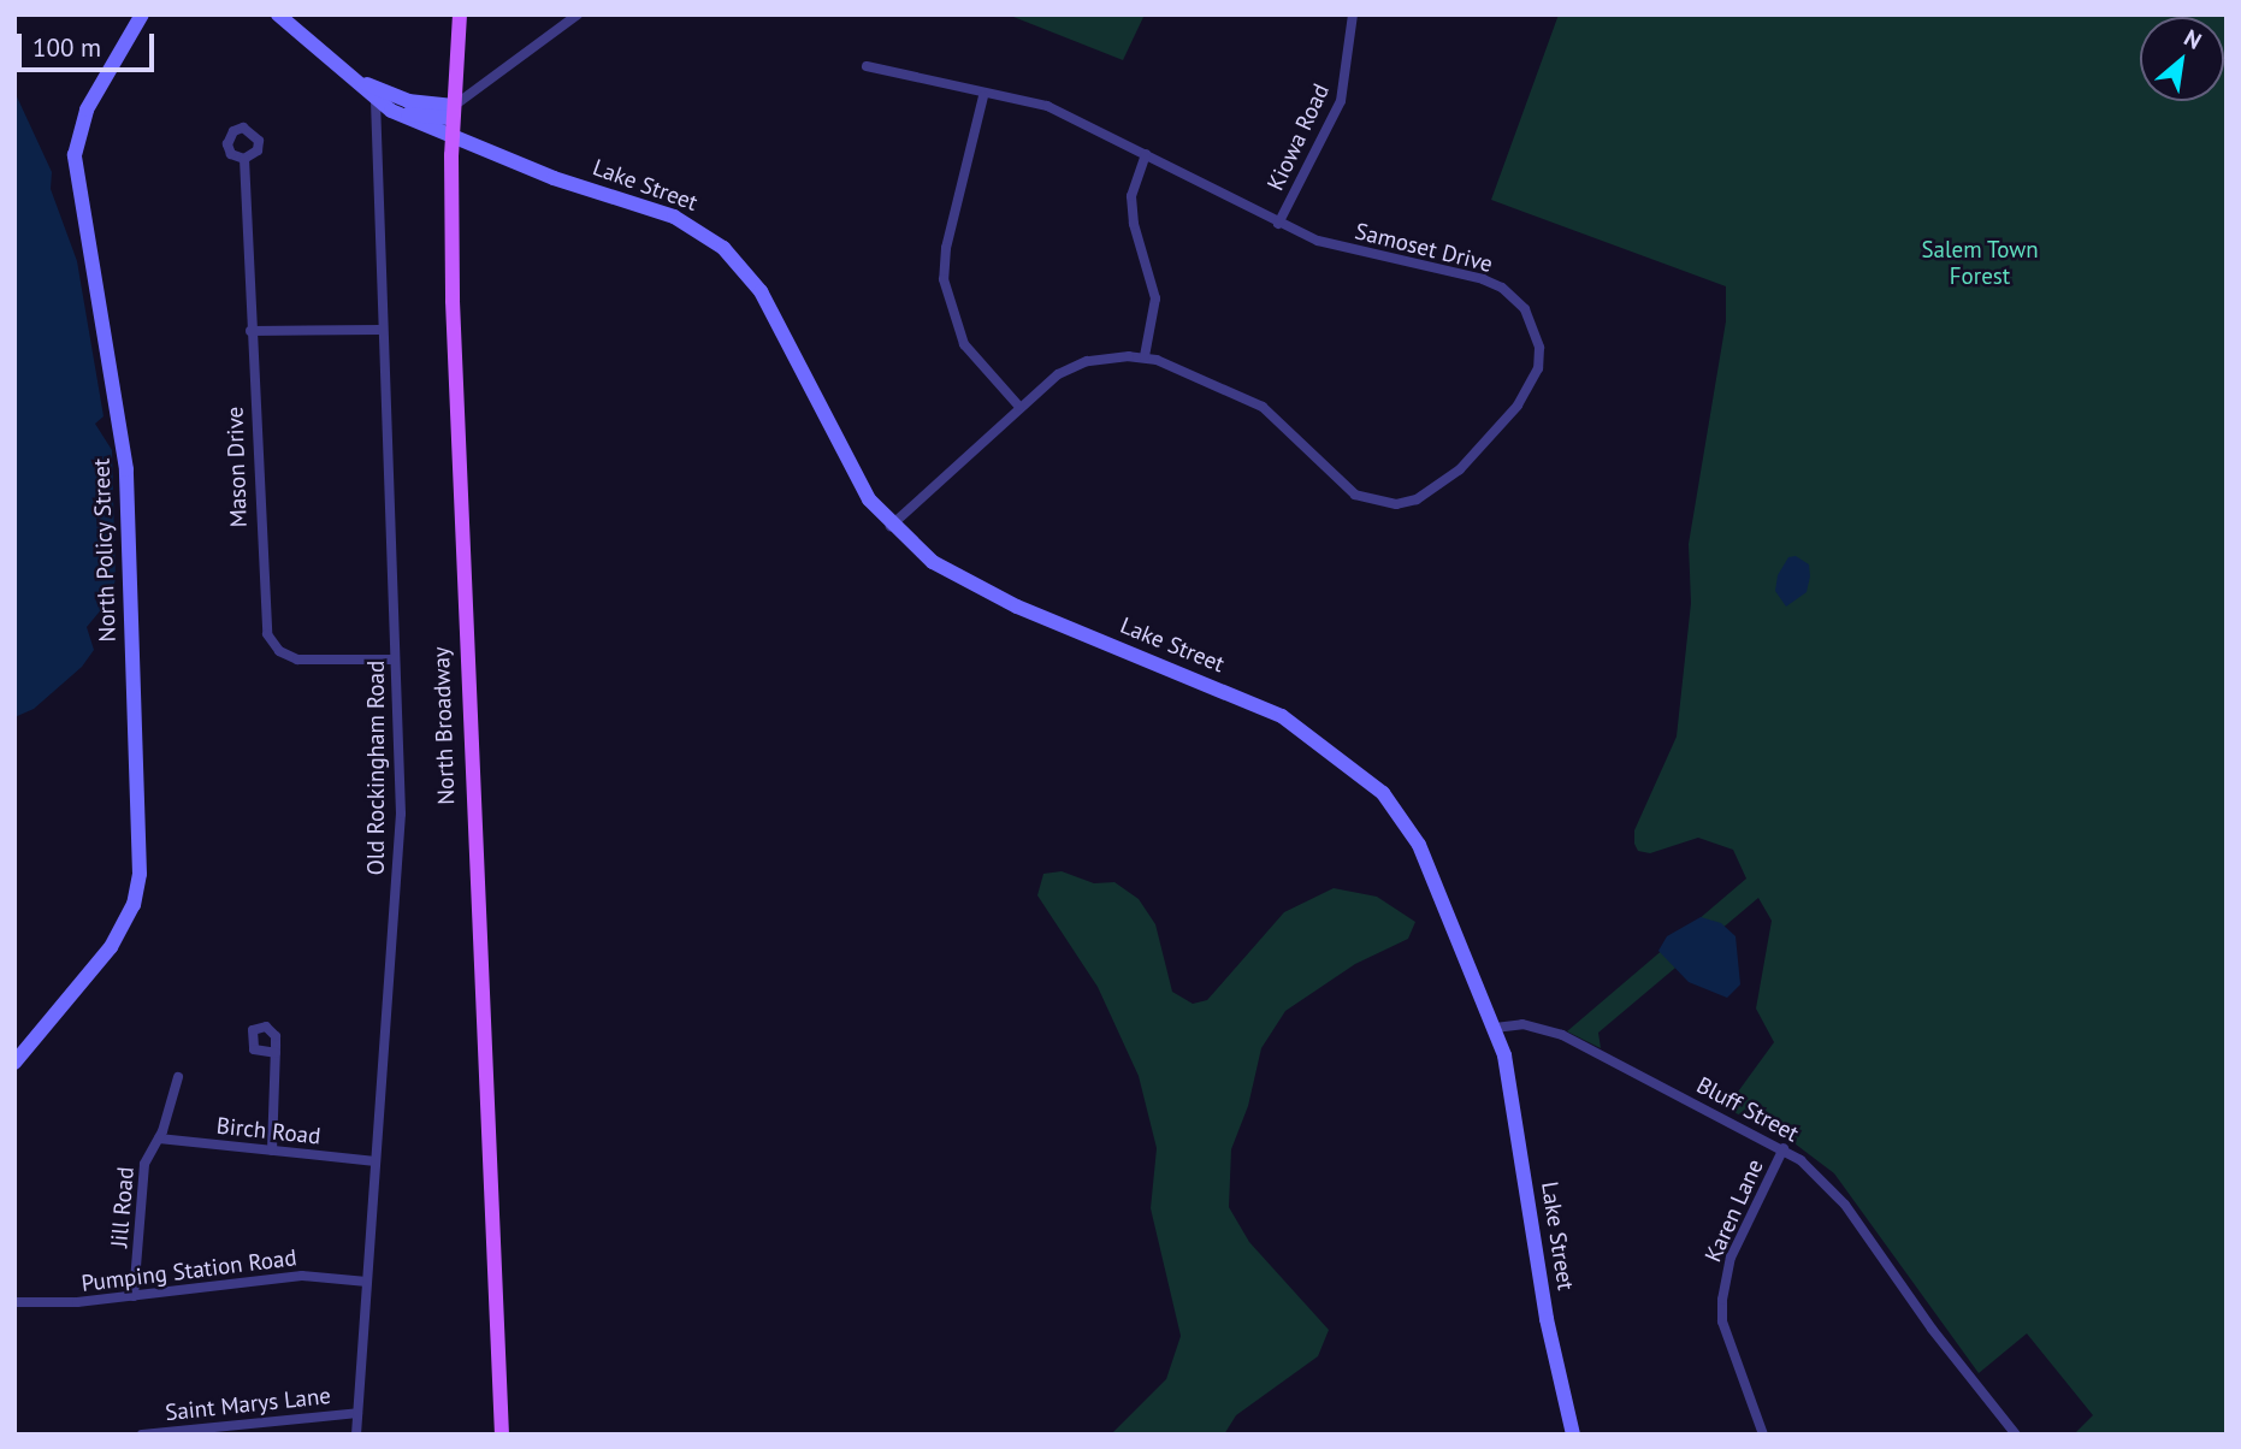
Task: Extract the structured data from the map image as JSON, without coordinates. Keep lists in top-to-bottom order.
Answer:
{
  "streets": {
    "main road": ["North Broadway"],
    "street": [
      "Kiowa Road",
      "Lake Street",
      "Samoset Drive",
      "Mason Drive",
      "North Policy Street",
      "Old Rockingham Road",
      "Bluff Street",
      "Birch Road",
      "Jill Road",
      "Karen Lane",
      "Pumping Station Road",
      "Saint Marys Lane"
    ]
  },
  "crossings": [
    ["Kiowa Road", "Samoset Drive"],
    ["Lake Street", "North Broadway"],
    ["Lake Street", "Old Rockingham Road"],
    ["Lake Street", "Bluff Street"],
    ["Mason Drive", "Old Rockingham Road"],
    ["Old Rockingham Road", "Birch Road"],
    ["Old Rockingham Road", "Pumping Station Road"],
    ["Old Rockingham Road", "Saint Marys Lane"],
    ["Bluff Street", "Karen Lane"],
    ["Birch Road", "Jill Road"],
    ["Jill Road", "Pumping Station Road"]
  ],
  "parks": ["Salem Town Forest"],
  "scale_bar": "100 m",
  "north": "top right"
}
